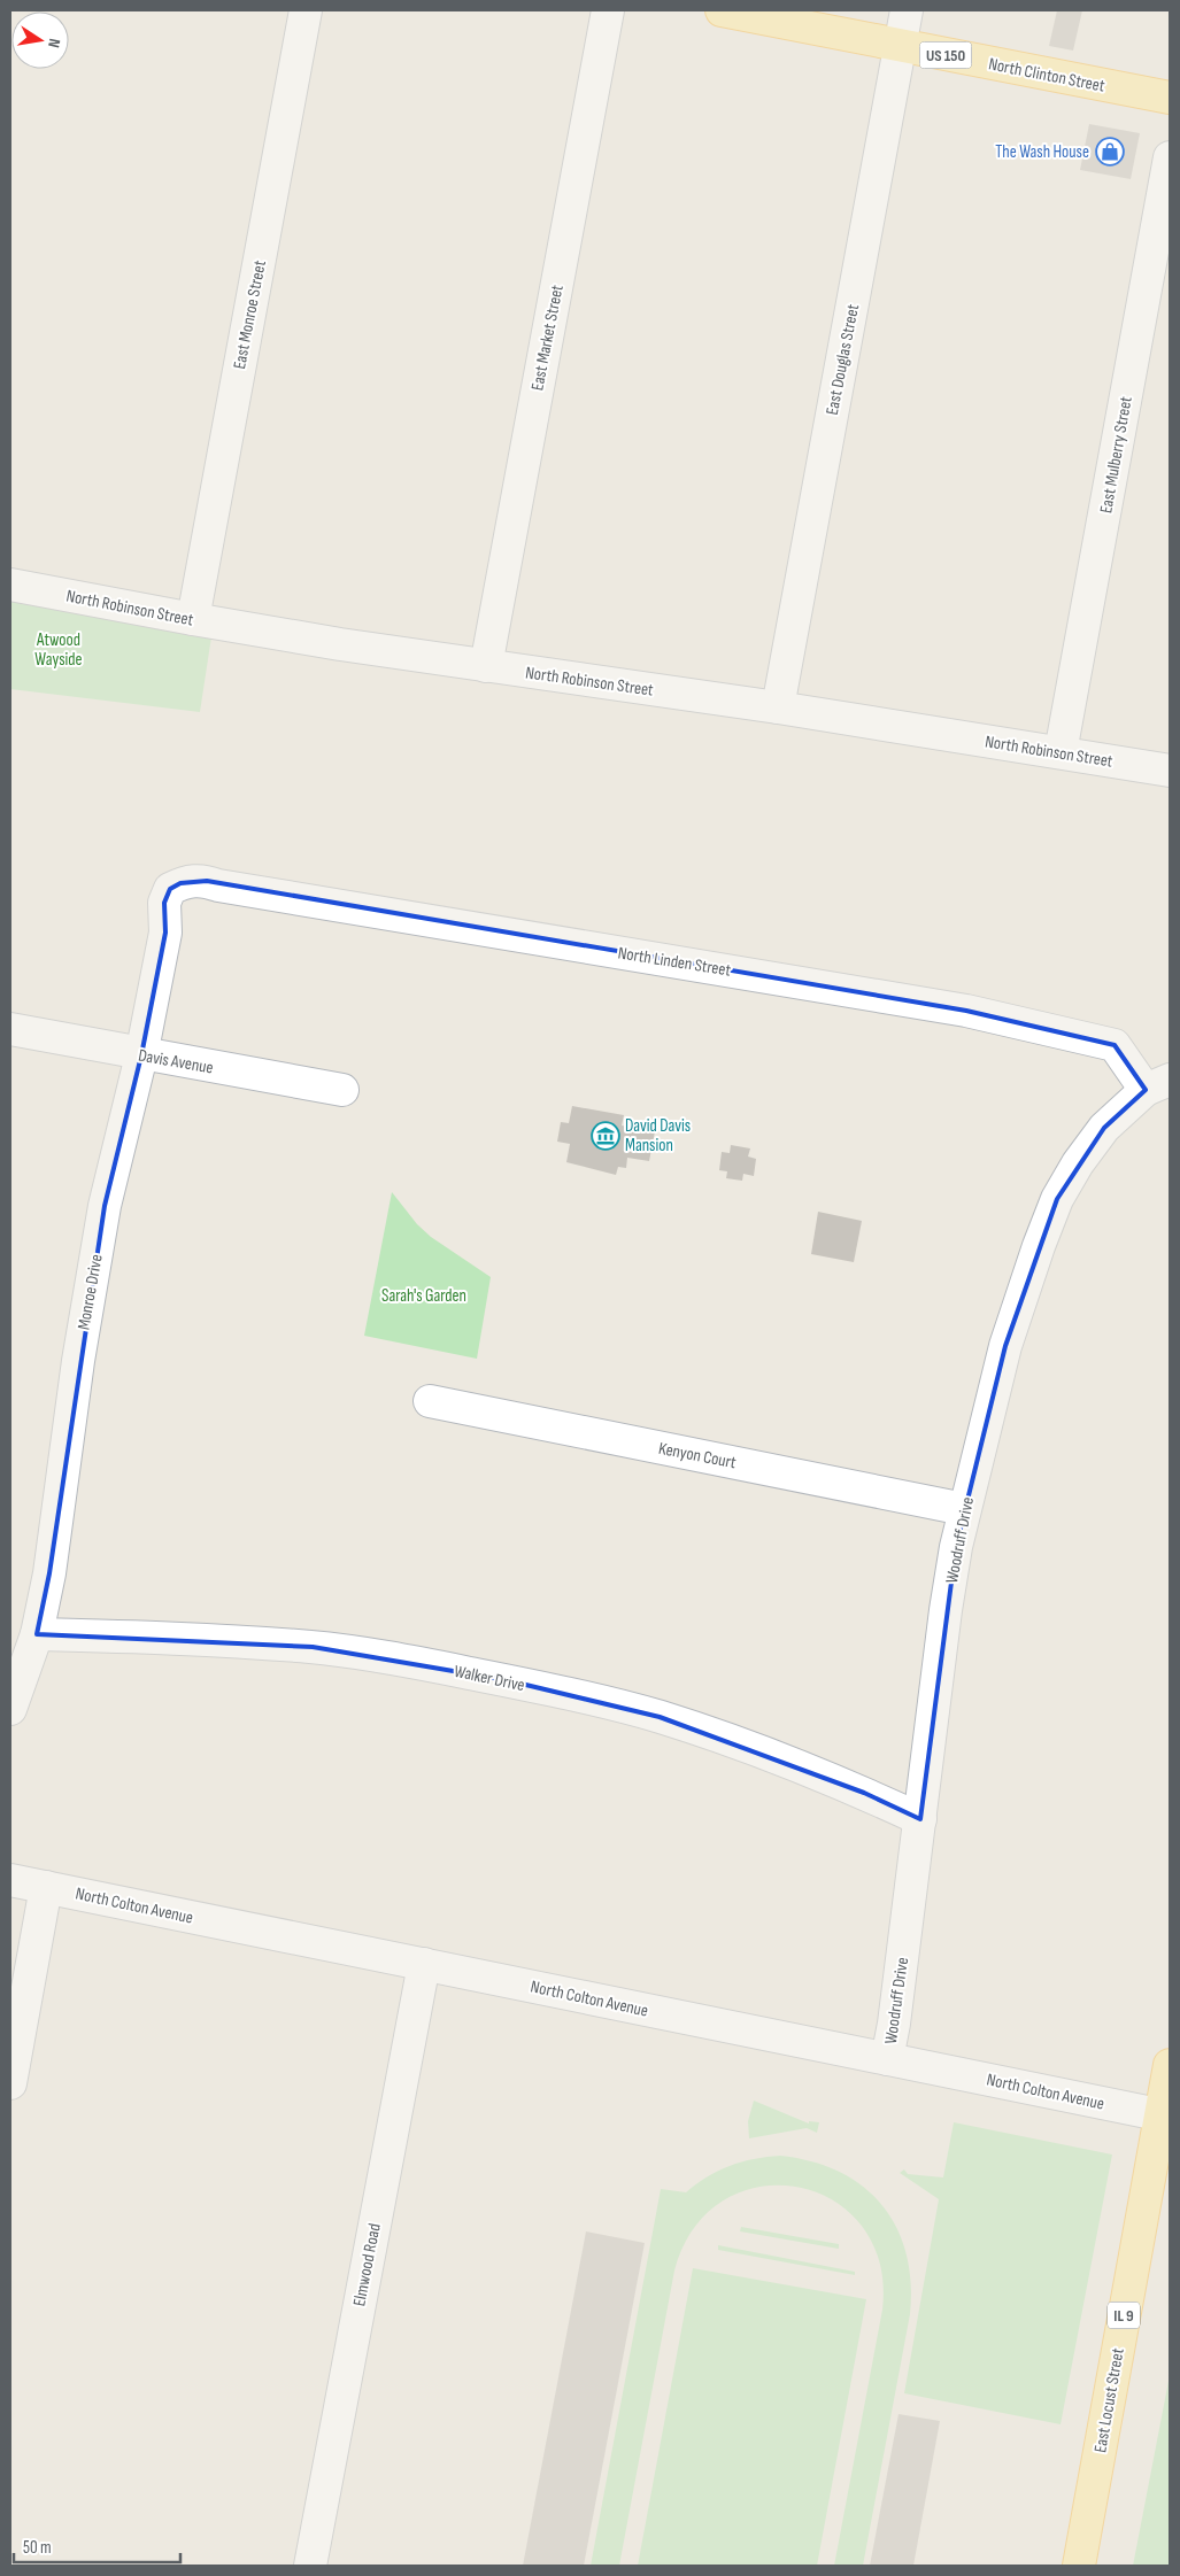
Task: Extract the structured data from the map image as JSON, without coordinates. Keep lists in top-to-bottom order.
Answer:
{
  "streets": {
    "main road": [
      "US 150",
      "North Clinton Street",
      "IL 9",
      "East Locust Street"
    ],
    "street": [
      "East Monroe Street",
      "East Market Street",
      "East Douglas Street",
      "East Mulberry Street",
      "North Robinson Street",
      "North Linden Street",
      "Davis Avenue",
      "Monroe Drive",
      "Kenyon Court",
      "Woodruff Drive",
      "Walker Drive",
      "North Colton Avenue",
      "Elmwood Road"
    ]
  },
  "crossings": [
    ["North Clinton Street", "East Douglas Street"],
    ["East Monroe Street", "North Robinson Street"],
    ["East Market Street", "North Robinson Street"],
    ["East Douglas Street", "North Robinson Street"],
    ["East Mulberry Street", "North Robinson Street"],
    ["North Linden Street", "Monroe Drive"],
    ["North Linden Street", "Woodruff Drive"],
    ["Davis Avenue", "Monroe Drive"],
    ["Monroe Drive", "Walker Drive"],
    ["Kenyon Court", "Woodruff Drive"],
    ["Woodruff Drive", "Walker Drive"],
    ["Woodruff Drive", "North Colton Avenue"],
    ["North Colton Avenue", "Elmwood Road"],
    ["North Colton Avenue", "East Locust Street"]
  ],
  "parks": ["Atwood Wayside", "Sarah's Garden"],
  "places": {
    "shop": ["The Wash House"],
    "museum": ["David Davis Mansion"]
  },
  "scale_bar": "50 m",
  "north": "right"
}
